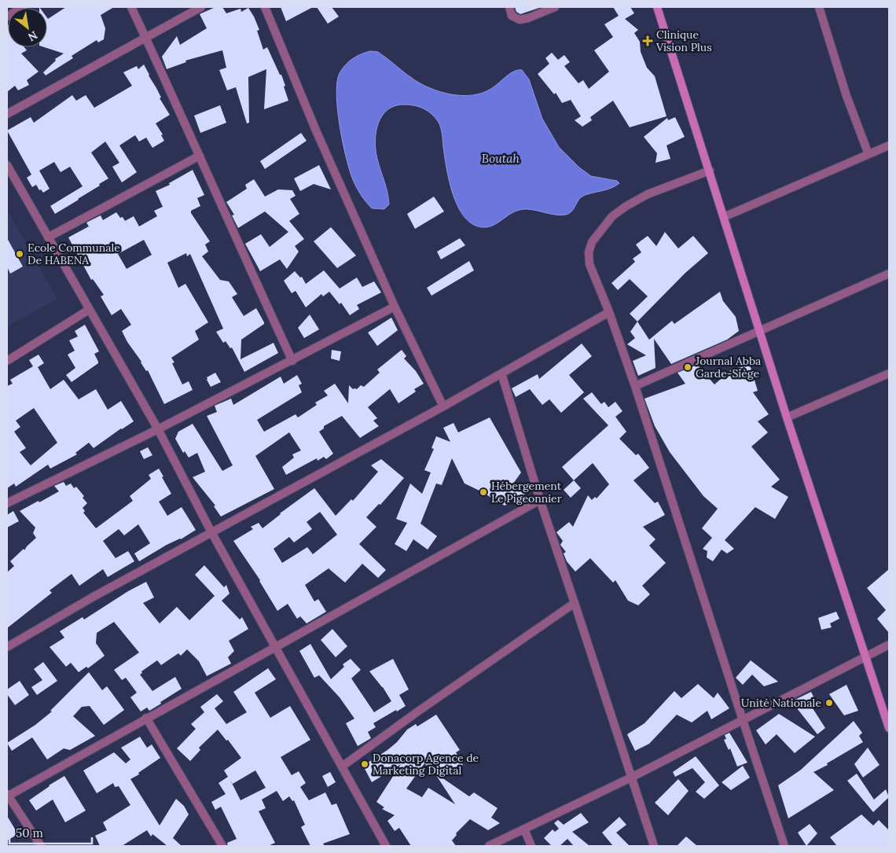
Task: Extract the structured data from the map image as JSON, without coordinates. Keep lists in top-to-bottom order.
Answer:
{
  "water": ["Boutah"],
  "places": {
    "health": ["Clinique Vision Plus"],
    "other": [
      "Ecole Communale De HABENA",
      "Journal Abba Garde-Siège",
      "Hébergement Le Pigeonnier",
      "Unité Nationale",
      "Donacorp Agence de Marketing Digital"
    ]
  },
  "scale_bar": "50 m",
  "north": "bottom right"
}
